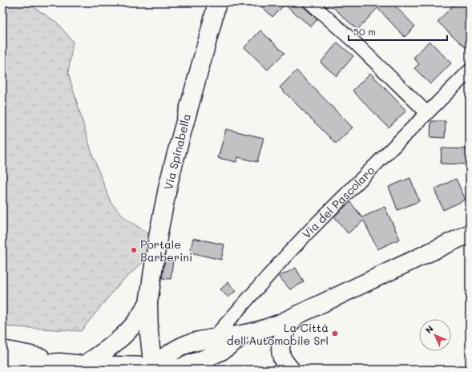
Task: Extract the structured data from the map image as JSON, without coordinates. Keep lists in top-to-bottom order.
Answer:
{
  "streets": {
    "main road": ["Via Spinabella"],
    "street": ["Via del Pascolaro"]
  },
  "places": ["Portale Barberini", "La Città dell'Automobile Srl"],
  "scale_bar": "50 m",
  "north": "top left"
}
